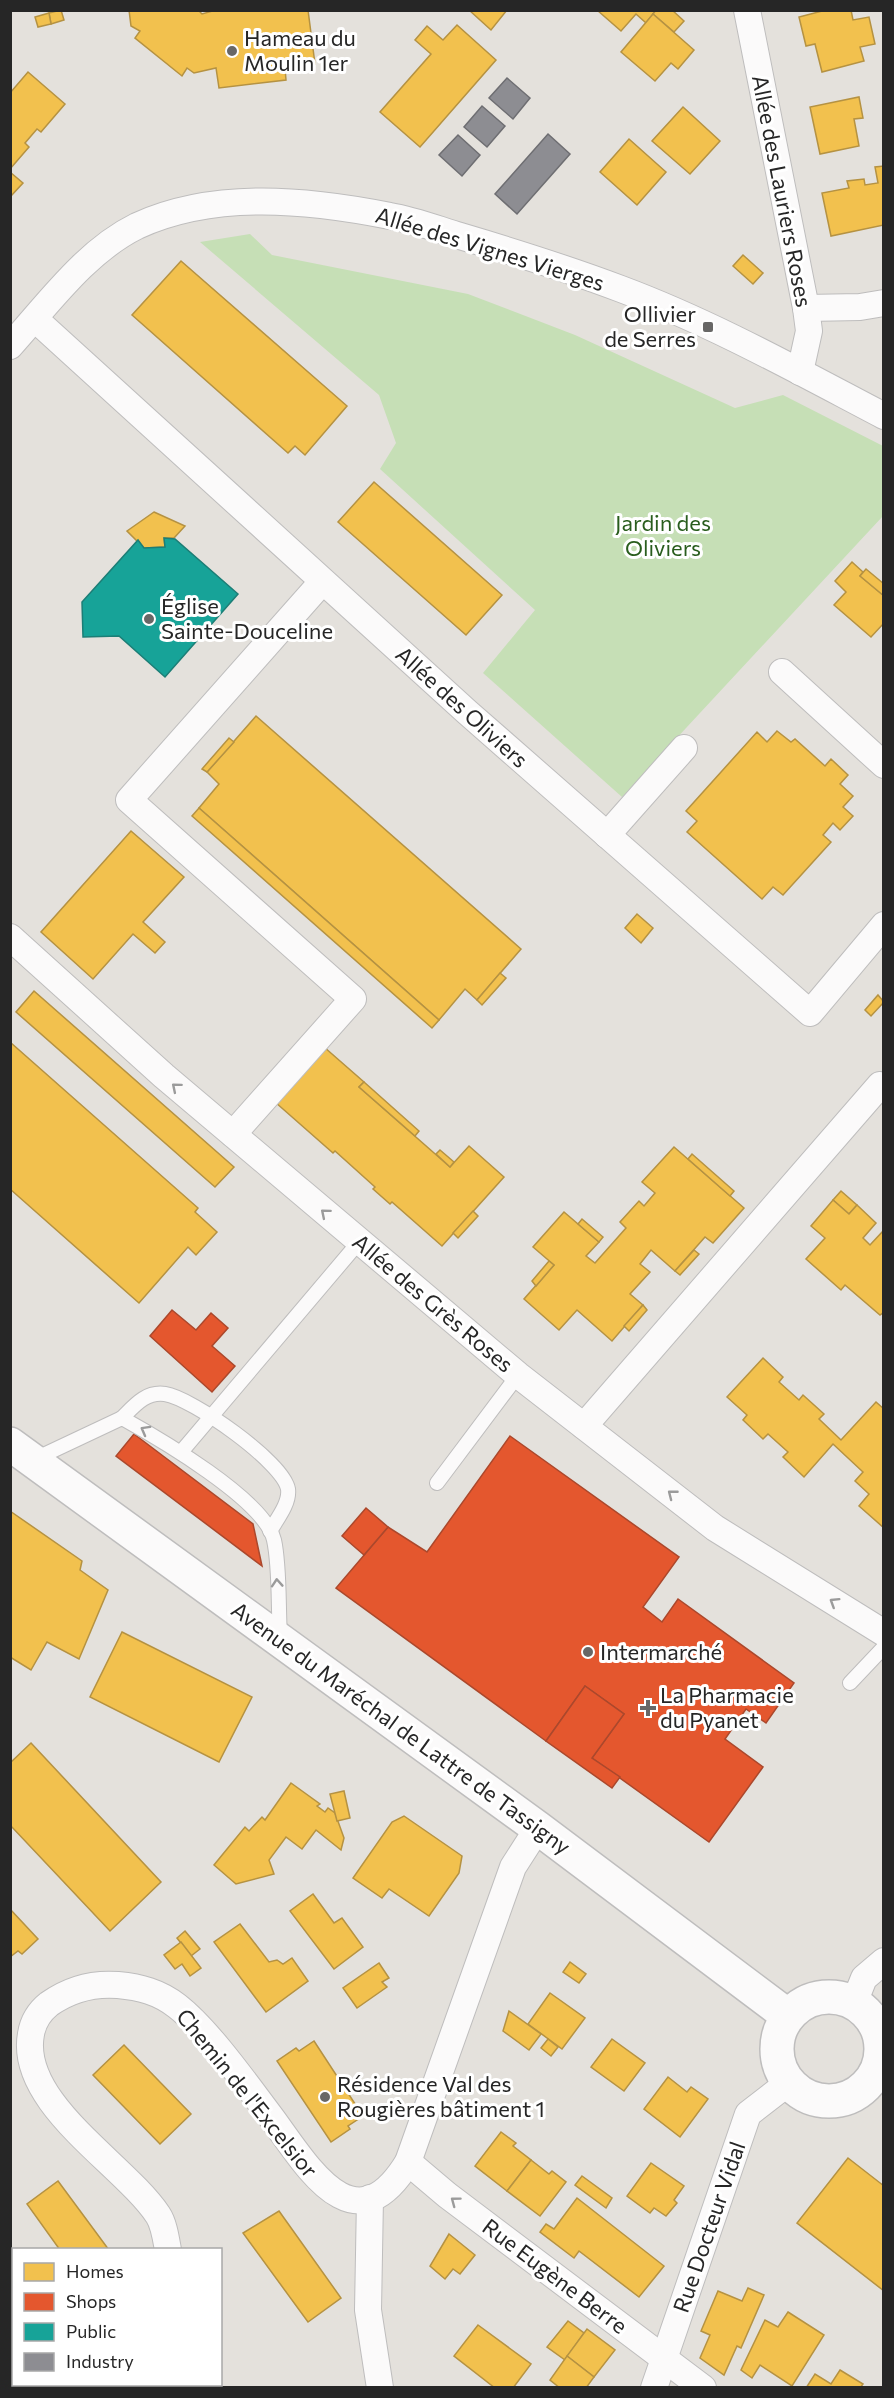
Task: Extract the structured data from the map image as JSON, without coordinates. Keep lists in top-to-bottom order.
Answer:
{
  "streets": {
    "main road": ["Avenue du Maréchal de Lattre de Tassigny"],
    "street": [
      "Allée des Lauriers Roses",
      "Allée des Vignes Vierges",
      "Allée des Oliviers",
      "Allée des Grès Roses",
      "Chemin de l'Excelsior",
      "Rue Docteur Vidal",
      "Rue Eugène Berre"
    ]
  },
  "crossings": [
    ["Allée des Lauriers Roses", "Allée des Vignes Vierges"],
    ["Allée des Vignes Vierges", "Allée des Oliviers"],
    ["Avenue du Maréchal de Lattre de Tassigny", "Rue Docteur Vidal"],
    ["Rue Docteur Vidal", "Rue Eugène Berre"]
  ],
  "one_way": ["Allée des Grès Roses", "Rue Eugène Berre"],
  "parks": ["Jardin des Oliviers"],
  "places": {
    "other": [
      "Hameau du Moulin 1er",
      "Église Sainte-Douceline",
      "Intermarché",
      "Résidence Val des Rougières bâtiment 1"
    ],
    "transit": ["Ollivier de Serres"],
    "health": ["La Pharmacie du Pyanet"]
  },
  "legend": [
    "Homes",
    "Shops",
    "Public",
    "Industry"
  ]
}
